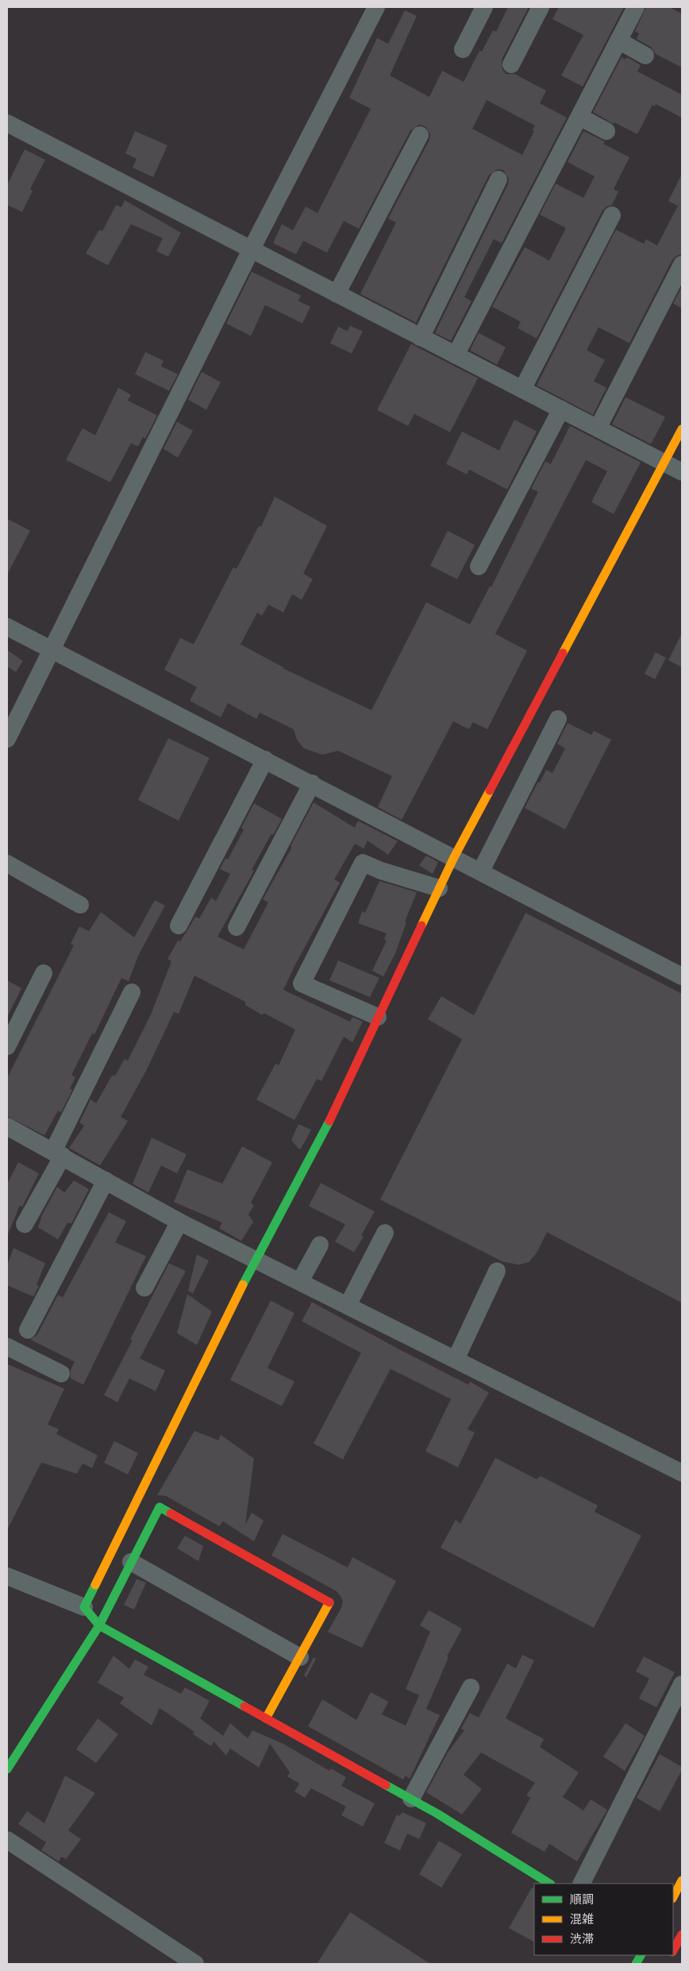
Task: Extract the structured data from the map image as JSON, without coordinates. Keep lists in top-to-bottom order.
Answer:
{
  "legend": ["順調", "混雑", "渋滞"]
}
